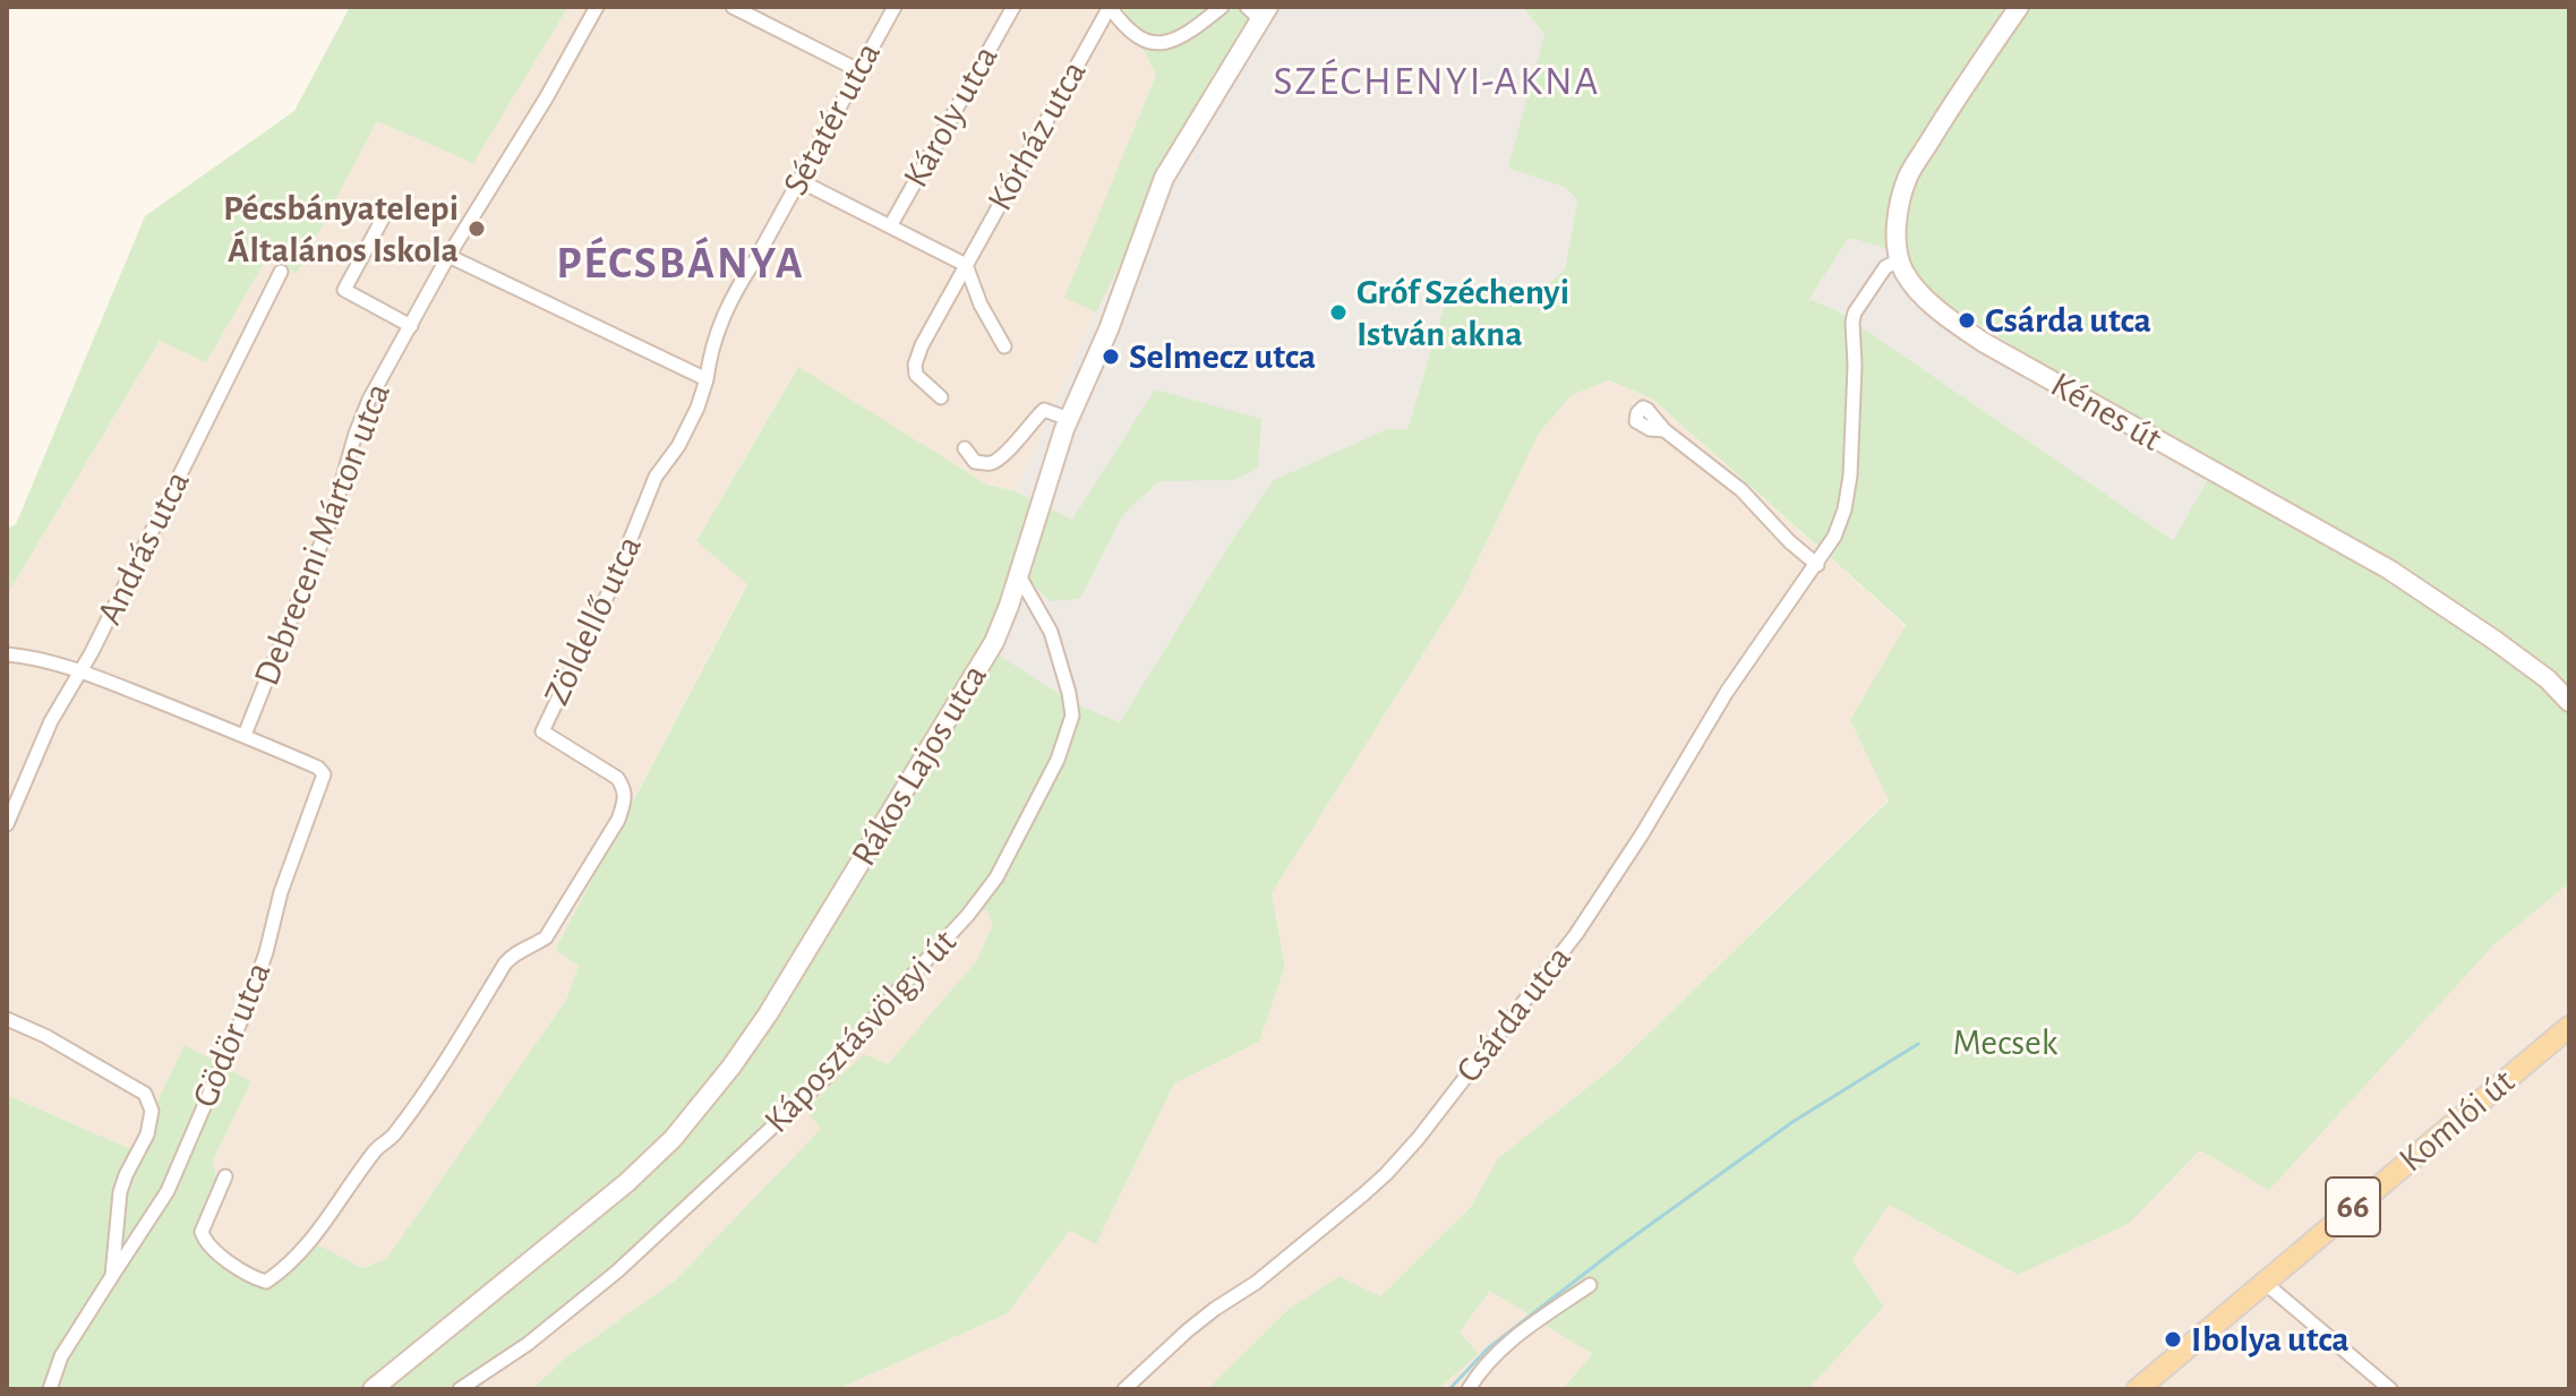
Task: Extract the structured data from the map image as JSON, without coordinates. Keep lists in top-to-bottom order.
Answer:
{
  "streets": {
    "main road": ["Komlói út", "66"],
    "street": [
      "Károly utca",
      "Sétatér utca",
      "Kórház utca",
      "Kénes út",
      "Debreceni Márton utca",
      "András utca",
      "Zöldellő utca",
      "Rákos Lajos utca",
      "Csárda utca",
      "Káposztásvölgyi út",
      "Gödör utca"
    ]
  },
  "crossings": [
    ["Sétatér utca", "Zöldellő utca"],
    ["Kénes út", "Csárda utca"],
    ["Debreceni Márton utca", "Gödör utca"],
    ["Rákos Lajos utca", "Káposztásvölgyi út"]
  ],
  "districts": ["SZÉCHENYI-AKNA", "PÉCSBÁNYA"],
  "parks": ["Mecsek"],
  "places": [
    "Pécsbányatelepi Általános Iskola",
    "Gróf Széchenyi István akna",
    "Csárda utca",
    "Selmecz utca",
    "Ibolya utca"
  ]
}
